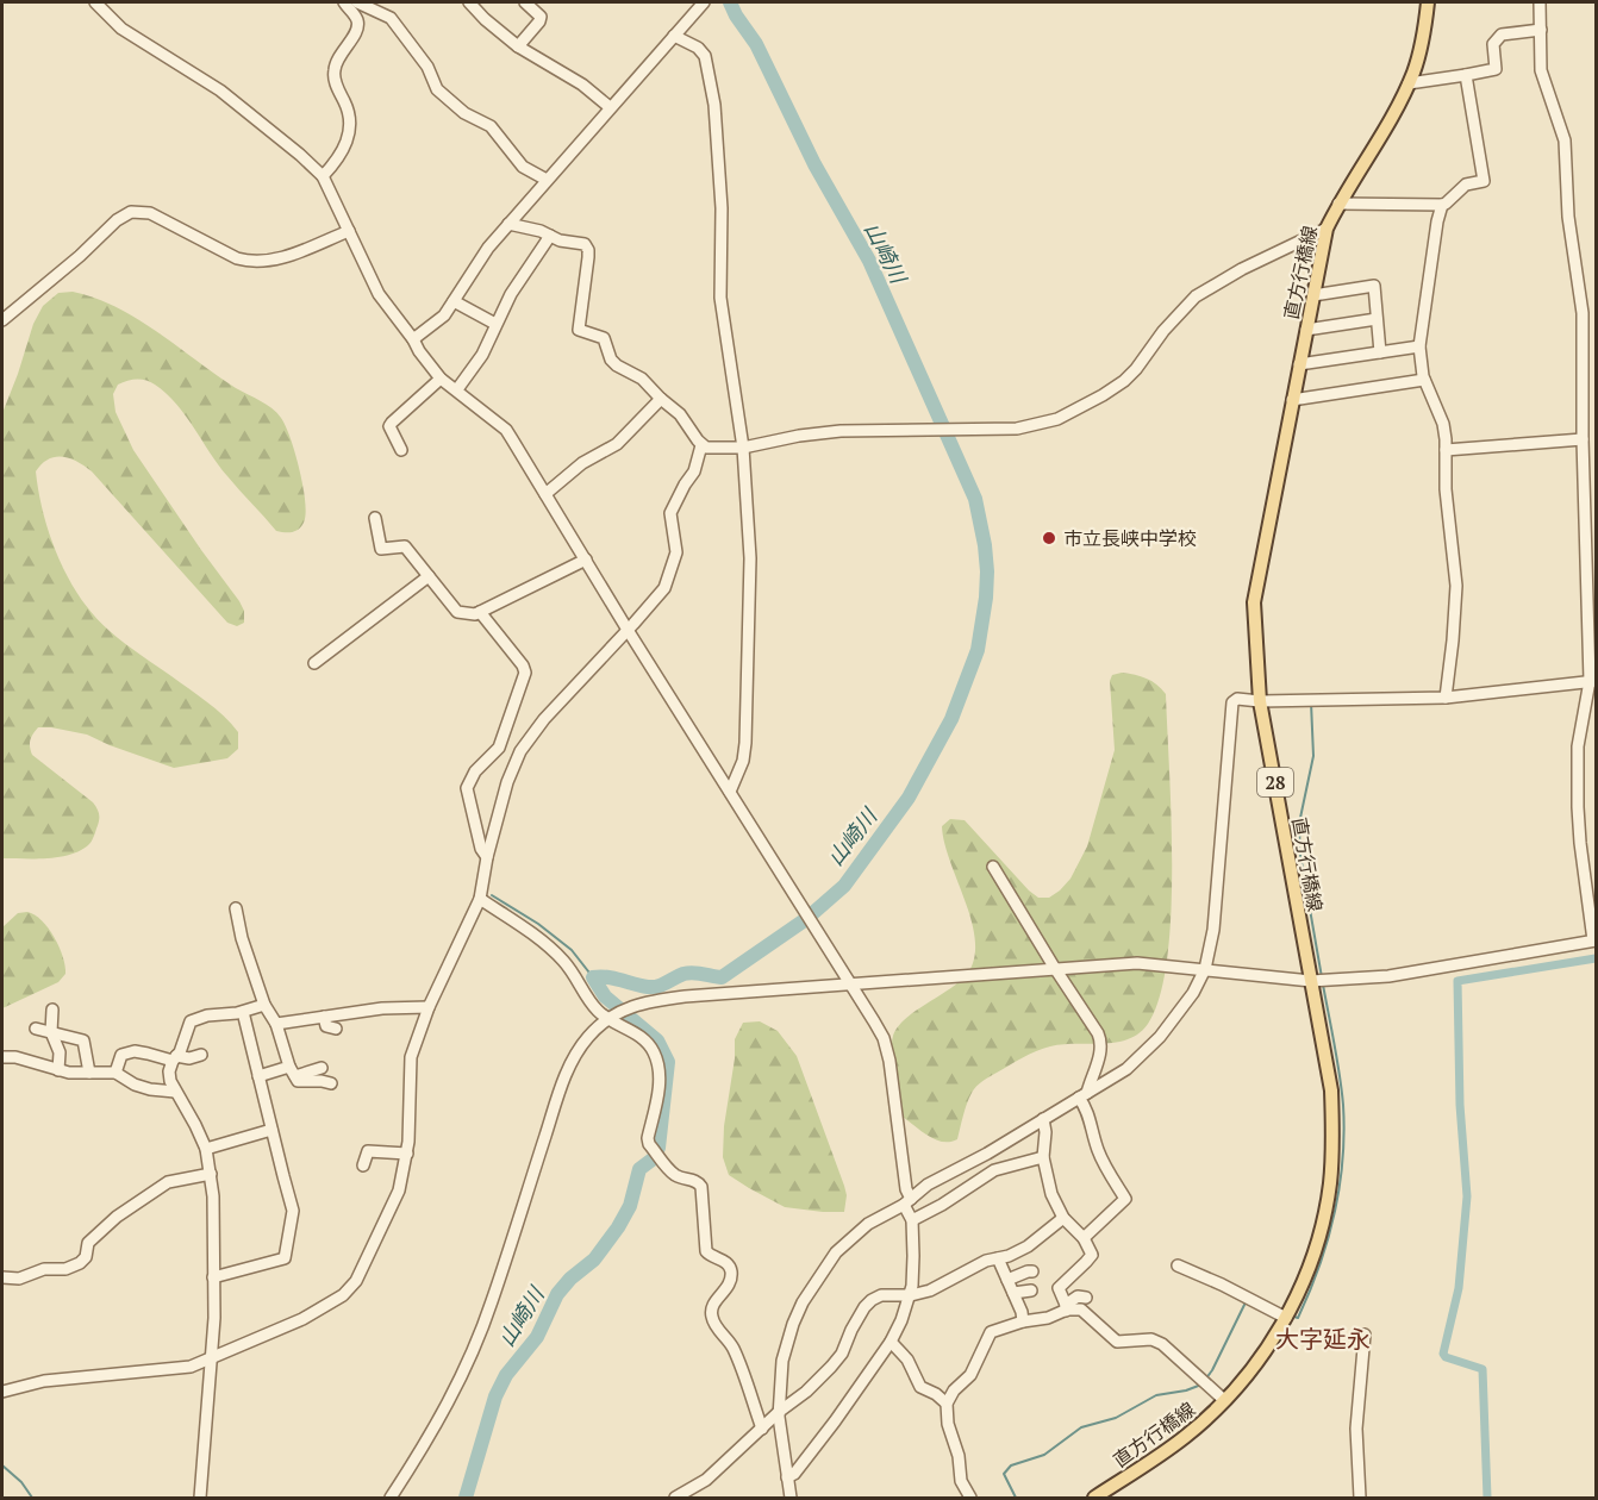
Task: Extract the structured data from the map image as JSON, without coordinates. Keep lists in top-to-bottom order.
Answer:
{
  "streets": {
    "main road": ["直方行橋線", "28"]
  },
  "districts": ["大字延永"],
  "water": ["山崎川"],
  "places": ["市立長峡中学校"]
}
